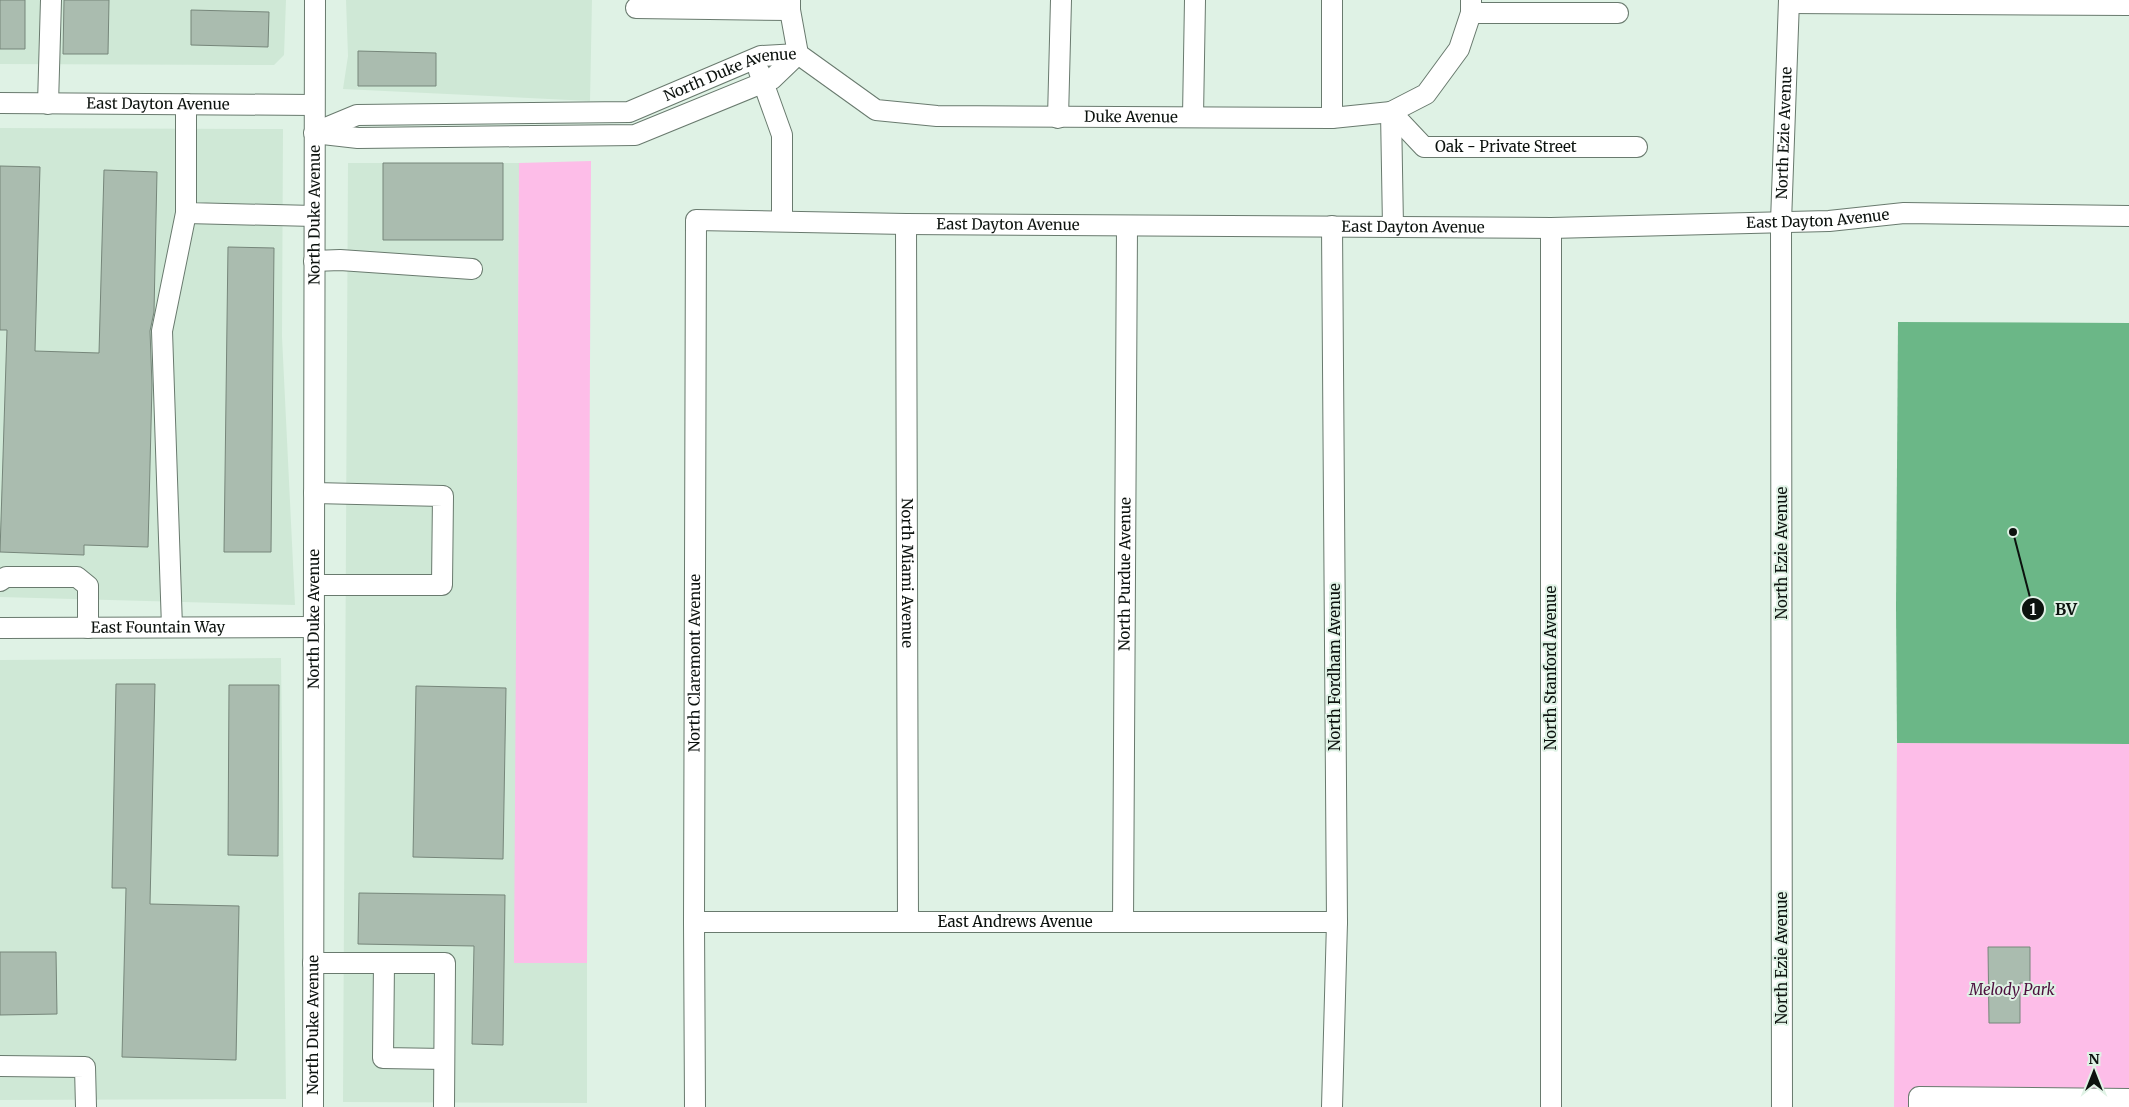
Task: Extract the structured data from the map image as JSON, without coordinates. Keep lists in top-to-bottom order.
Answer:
{
  "streets": {
    "street": [
      "North Duke Avenue",
      "East Dayton Avenue",
      "Duke Avenue",
      "North Ezie Avenue",
      "Oak - Private Street",
      "North Miami Avenue",
      "North Purdue Avenue",
      "East Fountain Way",
      "North Claremont Avenue",
      "North Fordham Avenue",
      "North Stanford Avenue",
      "East Andrews Avenue"
    ]
  },
  "crossings": [
    ["North Duke Avenue", "East Dayton Avenue"],
    ["North Duke Avenue", "Duke Avenue"],
    ["North Duke Avenue", "East Fountain Way"],
    ["East Dayton Avenue", "North Ezie Avenue"],
    ["East Dayton Avenue", "North Miami Avenue"],
    ["East Dayton Avenue", "North Purdue Avenue"],
    ["East Dayton Avenue", "North Claremont Avenue"],
    ["East Dayton Avenue", "North Fordham Avenue"],
    ["East Dayton Avenue", "North Stanford Avenue"],
    ["Duke Avenue", "Oak - Private Street"],
    ["North Miami Avenue", "East Andrews Avenue"],
    ["North Purdue Avenue", "East Andrews Avenue"],
    ["North Claremont Avenue", "East Andrews Avenue"],
    ["North Fordham Avenue", "East Andrews Avenue"]
  ],
  "parks": ["Melody Park"],
  "places": ["BV"],
  "north": "top"
}
